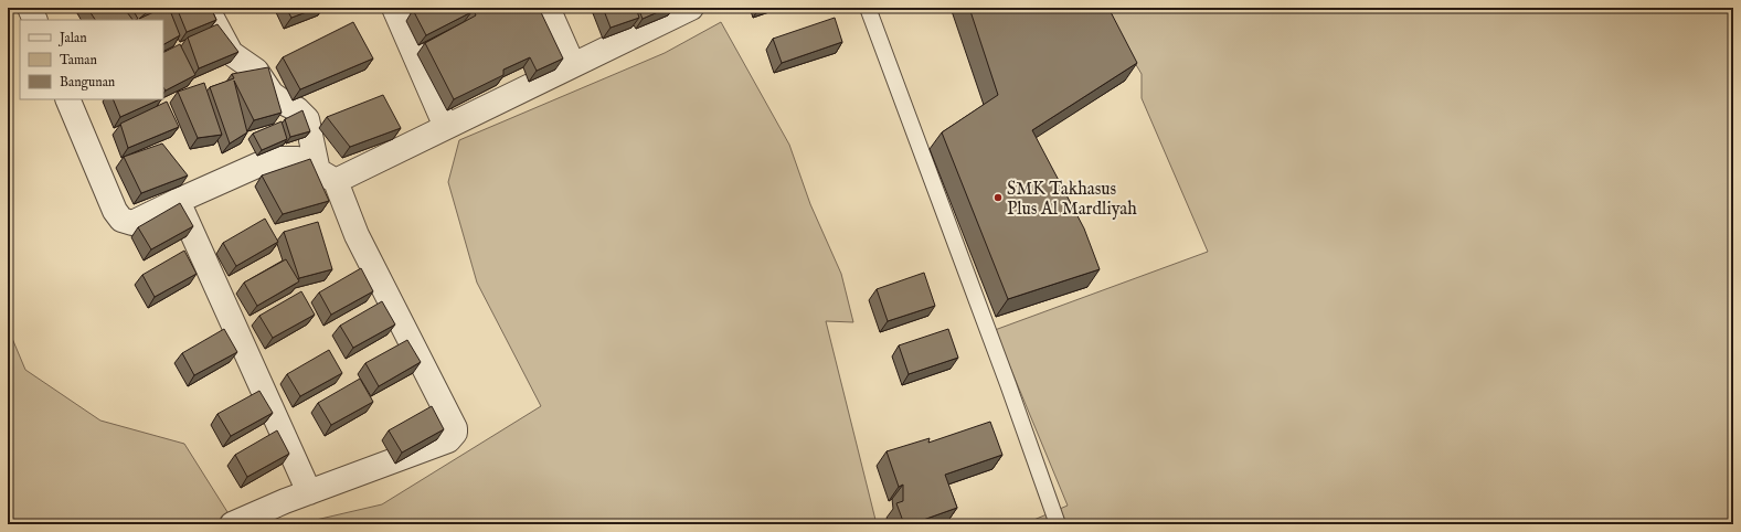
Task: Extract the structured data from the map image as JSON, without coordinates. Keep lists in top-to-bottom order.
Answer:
{
  "places": ["SMK Takhasus Plus Al Mardliyah"],
  "legend": ["Jalan", "Taman", "Bangunan"]
}
